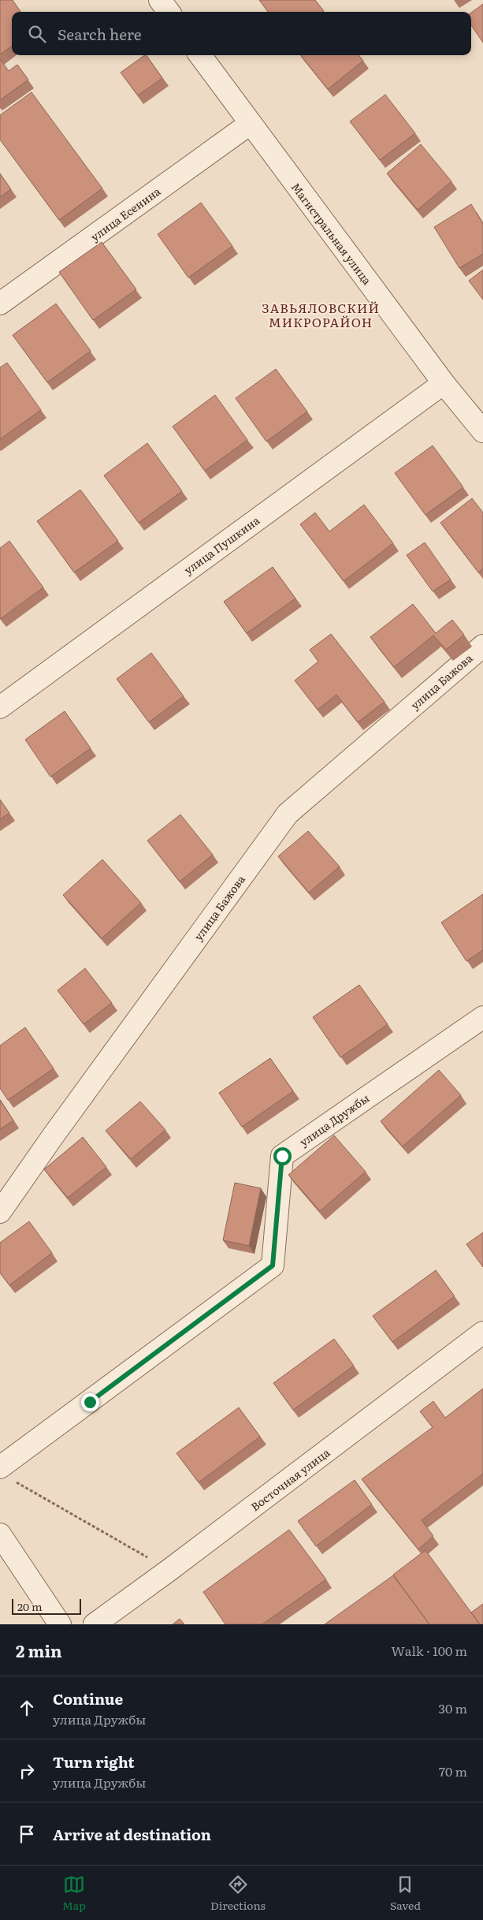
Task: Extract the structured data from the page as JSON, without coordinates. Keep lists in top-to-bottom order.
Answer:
{
  "streets": {
    "street": [
      "улица Есенина",
      "Магистральная улица",
      "улица Пушкина",
      "улица Бажова",
      "улица Дружбы",
      "Восточная улица"
    ]
  },
  "crossings": [
    ["улица Есенина", "Магистральная улица"],
    ["Магистральная улица", "улица Пушкина"]
  ],
  "districts": ["ЗАВЬЯЛОВСКИЙ МИКРОРАЙОН"],
  "scale_bar": "20 m",
  "page": {
    "search": "Search here",
    "scale": "20 m",
    "heading": ["2 min", "Walk · 100 m"],
    "list": [
      ["Continue", "улица Дружбы", "30 m"],
      ["Turn right", "улица Дружбы", "70 m"],
      "Arrive at destination"
    ],
    "nav": ["Map", "Directions", "Saved"]
  }
}
